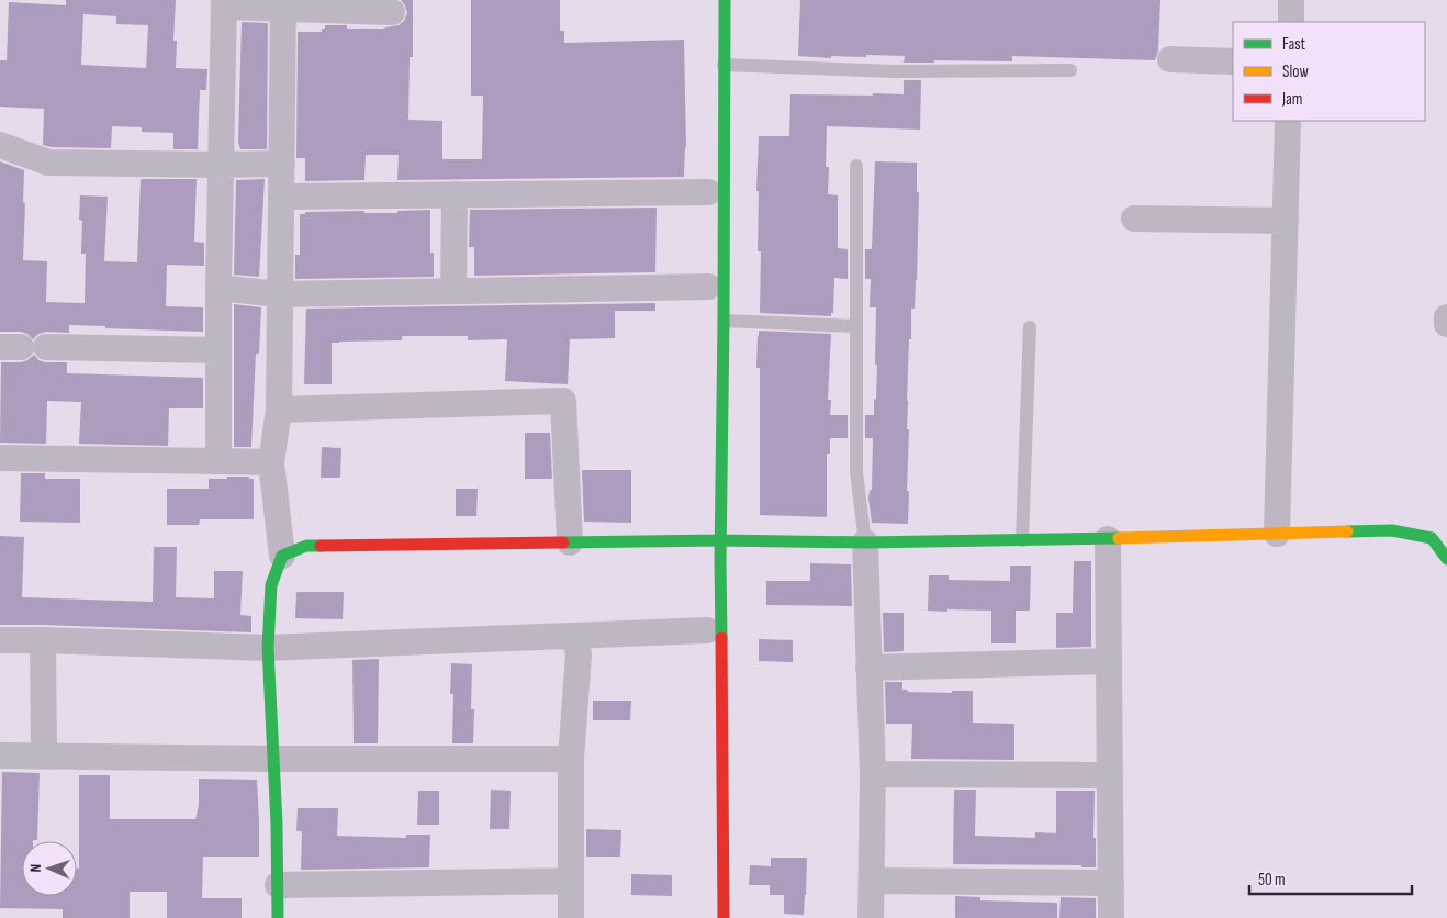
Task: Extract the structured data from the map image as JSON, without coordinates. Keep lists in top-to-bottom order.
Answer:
{
  "legend": ["Fast", "Slow", "Jam"],
  "scale_bar": "50 m",
  "north": "left"
}
